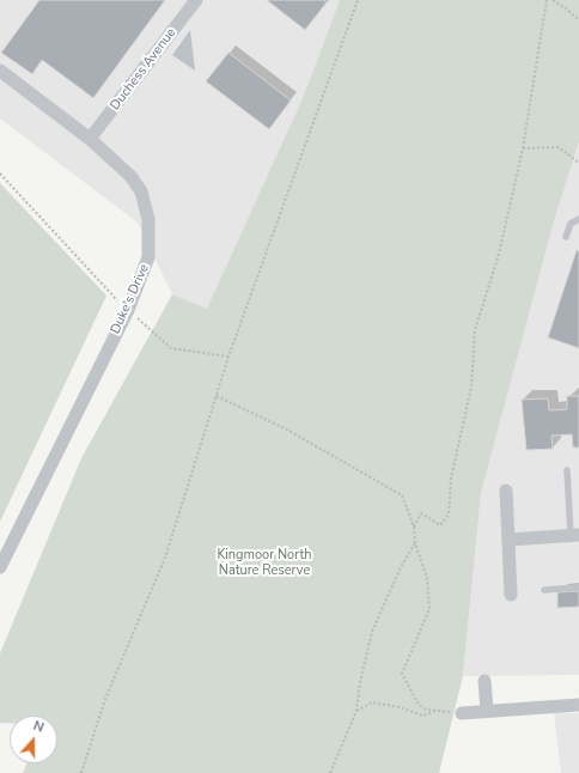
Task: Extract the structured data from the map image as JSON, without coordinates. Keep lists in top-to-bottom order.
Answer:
{
  "streets": {
    "street": ["Duchess Avenue", "Duke's Drive"]
  },
  "crossings": [
    ["Duchess Avenue", "Duke's Drive"]
  ],
  "parks": ["Kingmoor North Nature Reserve"],
  "north": "top"
}
